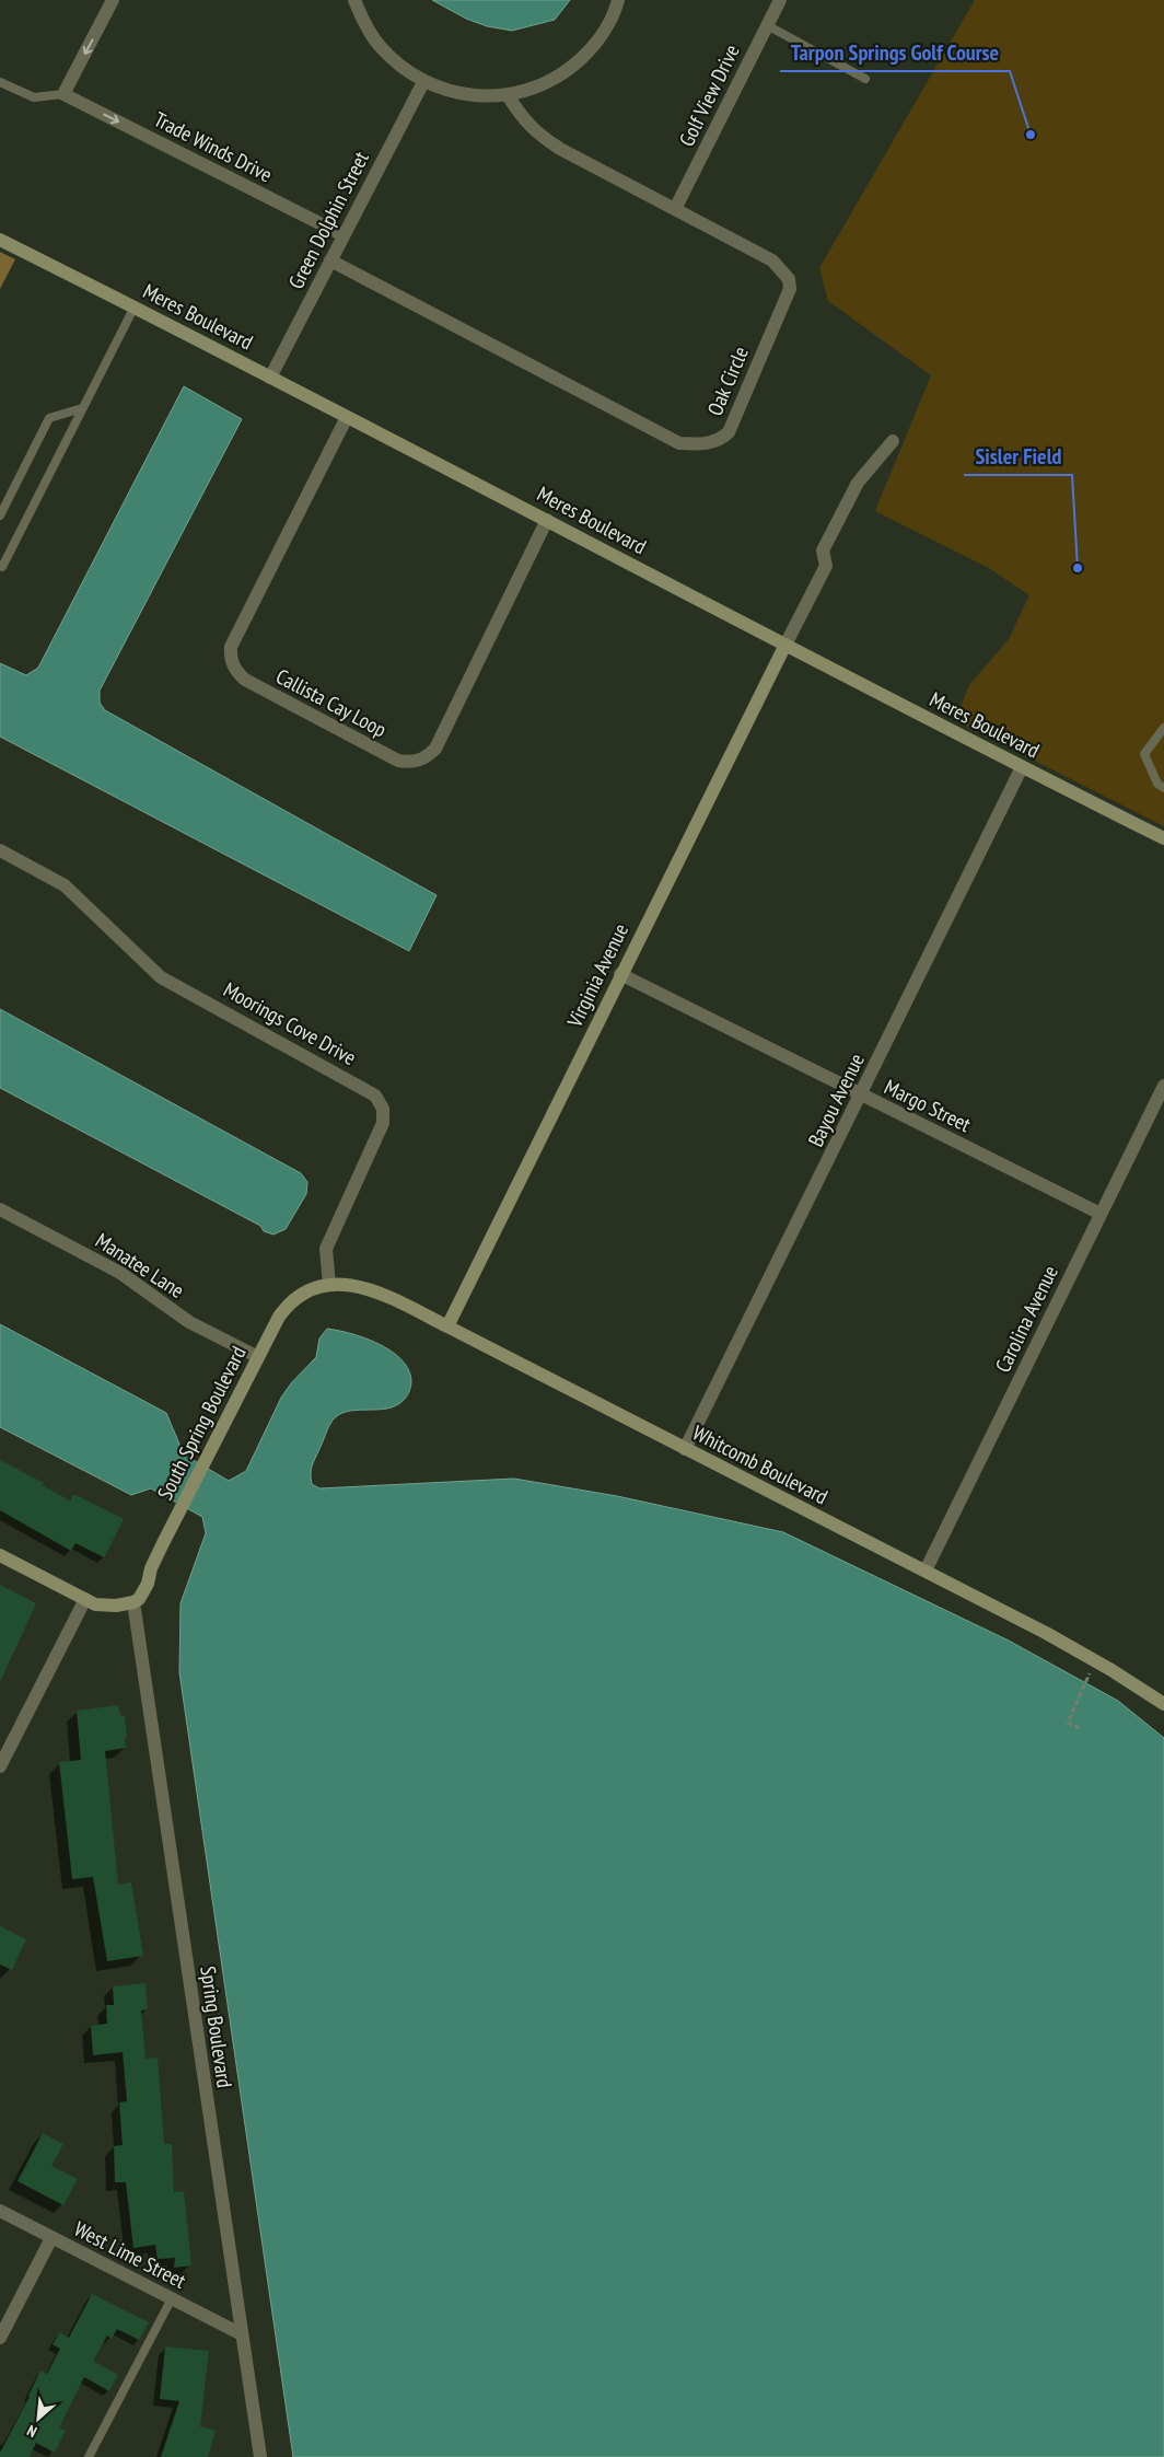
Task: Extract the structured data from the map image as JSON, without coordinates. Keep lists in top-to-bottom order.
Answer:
{
  "streets": {
    "street": [
      "Golf View Drive",
      "Trade Winds Drive",
      "Green Dolphin Street",
      "Meres Boulevard",
      "Oak Circle",
      "Callista Cay Loop",
      "Virginia Avenue",
      "Moorings Cove Drive",
      "Bayou Avenue",
      "Margo Street",
      "Manatee Lane",
      "Carolina Avenue",
      "South Spring Boulevard",
      "Whitcomb Boulevard",
      "Spring Boulevard",
      "West Lime Street"
    ]
  },
  "crossings": [
    ["Golf View Drive", "Oak Circle"],
    ["Trade Winds Drive", "Green Dolphin Street"],
    ["Green Dolphin Street", "Meres Boulevard"],
    ["Green Dolphin Street", "Oak Circle"],
    ["Meres Boulevard", "Callista Cay Loop"],
    ["Meres Boulevard", "Virginia Avenue"],
    ["Meres Boulevard", "Bayou Avenue"],
    ["Virginia Avenue", "Margo Street"],
    ["Virginia Avenue", "Whitcomb Boulevard"],
    ["Moorings Cove Drive", "South Spring Boulevard"],
    ["Moorings Cove Drive", "Whitcomb Boulevard"],
    ["Bayou Avenue", "Margo Street"],
    ["Bayou Avenue", "Whitcomb Boulevard"],
    ["Margo Street", "Carolina Avenue"],
    ["Manatee Lane", "South Spring Boulevard"],
    ["Carolina Avenue", "Whitcomb Boulevard"],
    ["South Spring Boulevard", "Whitcomb Boulevard"],
    ["South Spring Boulevard", "Spring Boulevard"],
    ["Spring Boulevard", "West Lime Street"]
  ],
  "one_way": ["Trade Winds Drive"],
  "places": ["Tarpon Springs Golf Course", "Sisler Field"],
  "north": "bottom left"
}
